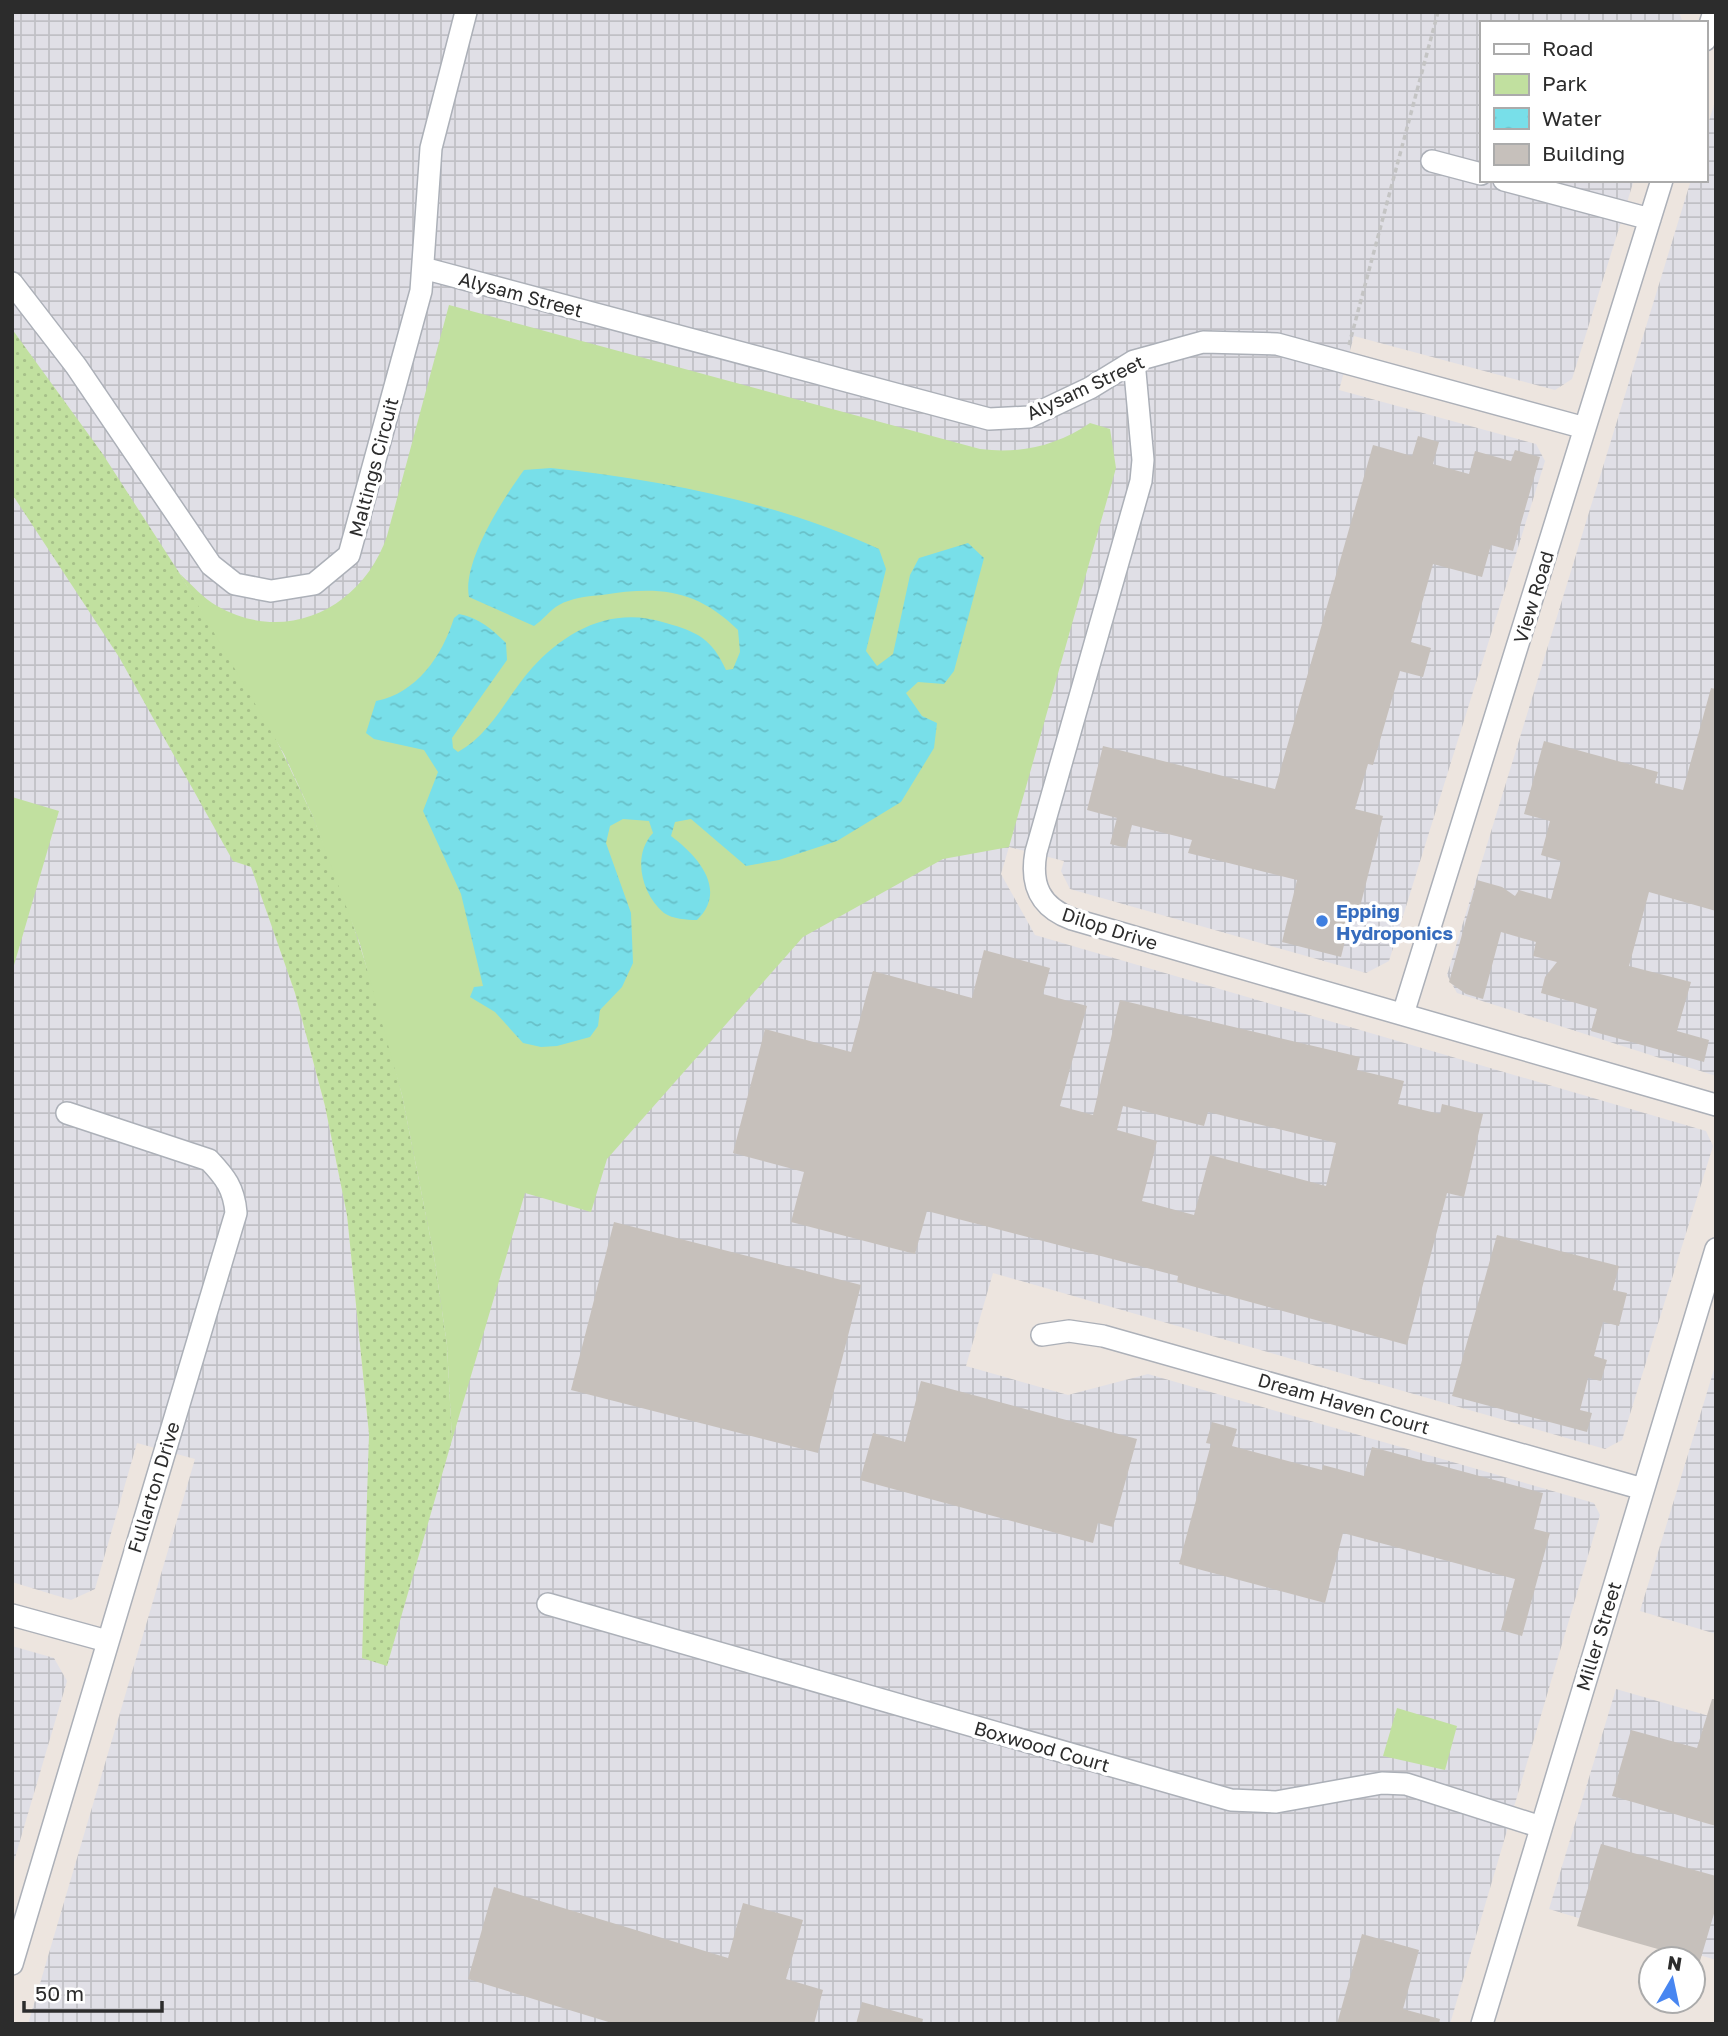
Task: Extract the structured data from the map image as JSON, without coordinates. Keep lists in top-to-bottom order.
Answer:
{
  "streets": {
    "street": [
      "Alysam Street",
      "Maltings Circuit",
      "View Road",
      "Dilop Drive",
      "Dream Haven Court",
      "Fullarton Drive",
      "Miller Street",
      "Boxwood Court"
    ]
  },
  "crossings": [
    ["Alysam Street", "Maltings Circuit"],
    ["Alysam Street", "View Road"],
    ["Alysam Street", "Dilop Drive"],
    ["View Road", "Dilop Drive"],
    ["Dream Haven Court", "Miller Street"],
    ["Miller Street", "Boxwood Court"]
  ],
  "places": ["Epping Hydroponics"],
  "legend": [
    "Road",
    "Park",
    "Water",
    "Building"
  ],
  "scale_bar": "50 m",
  "north": "top"
}
